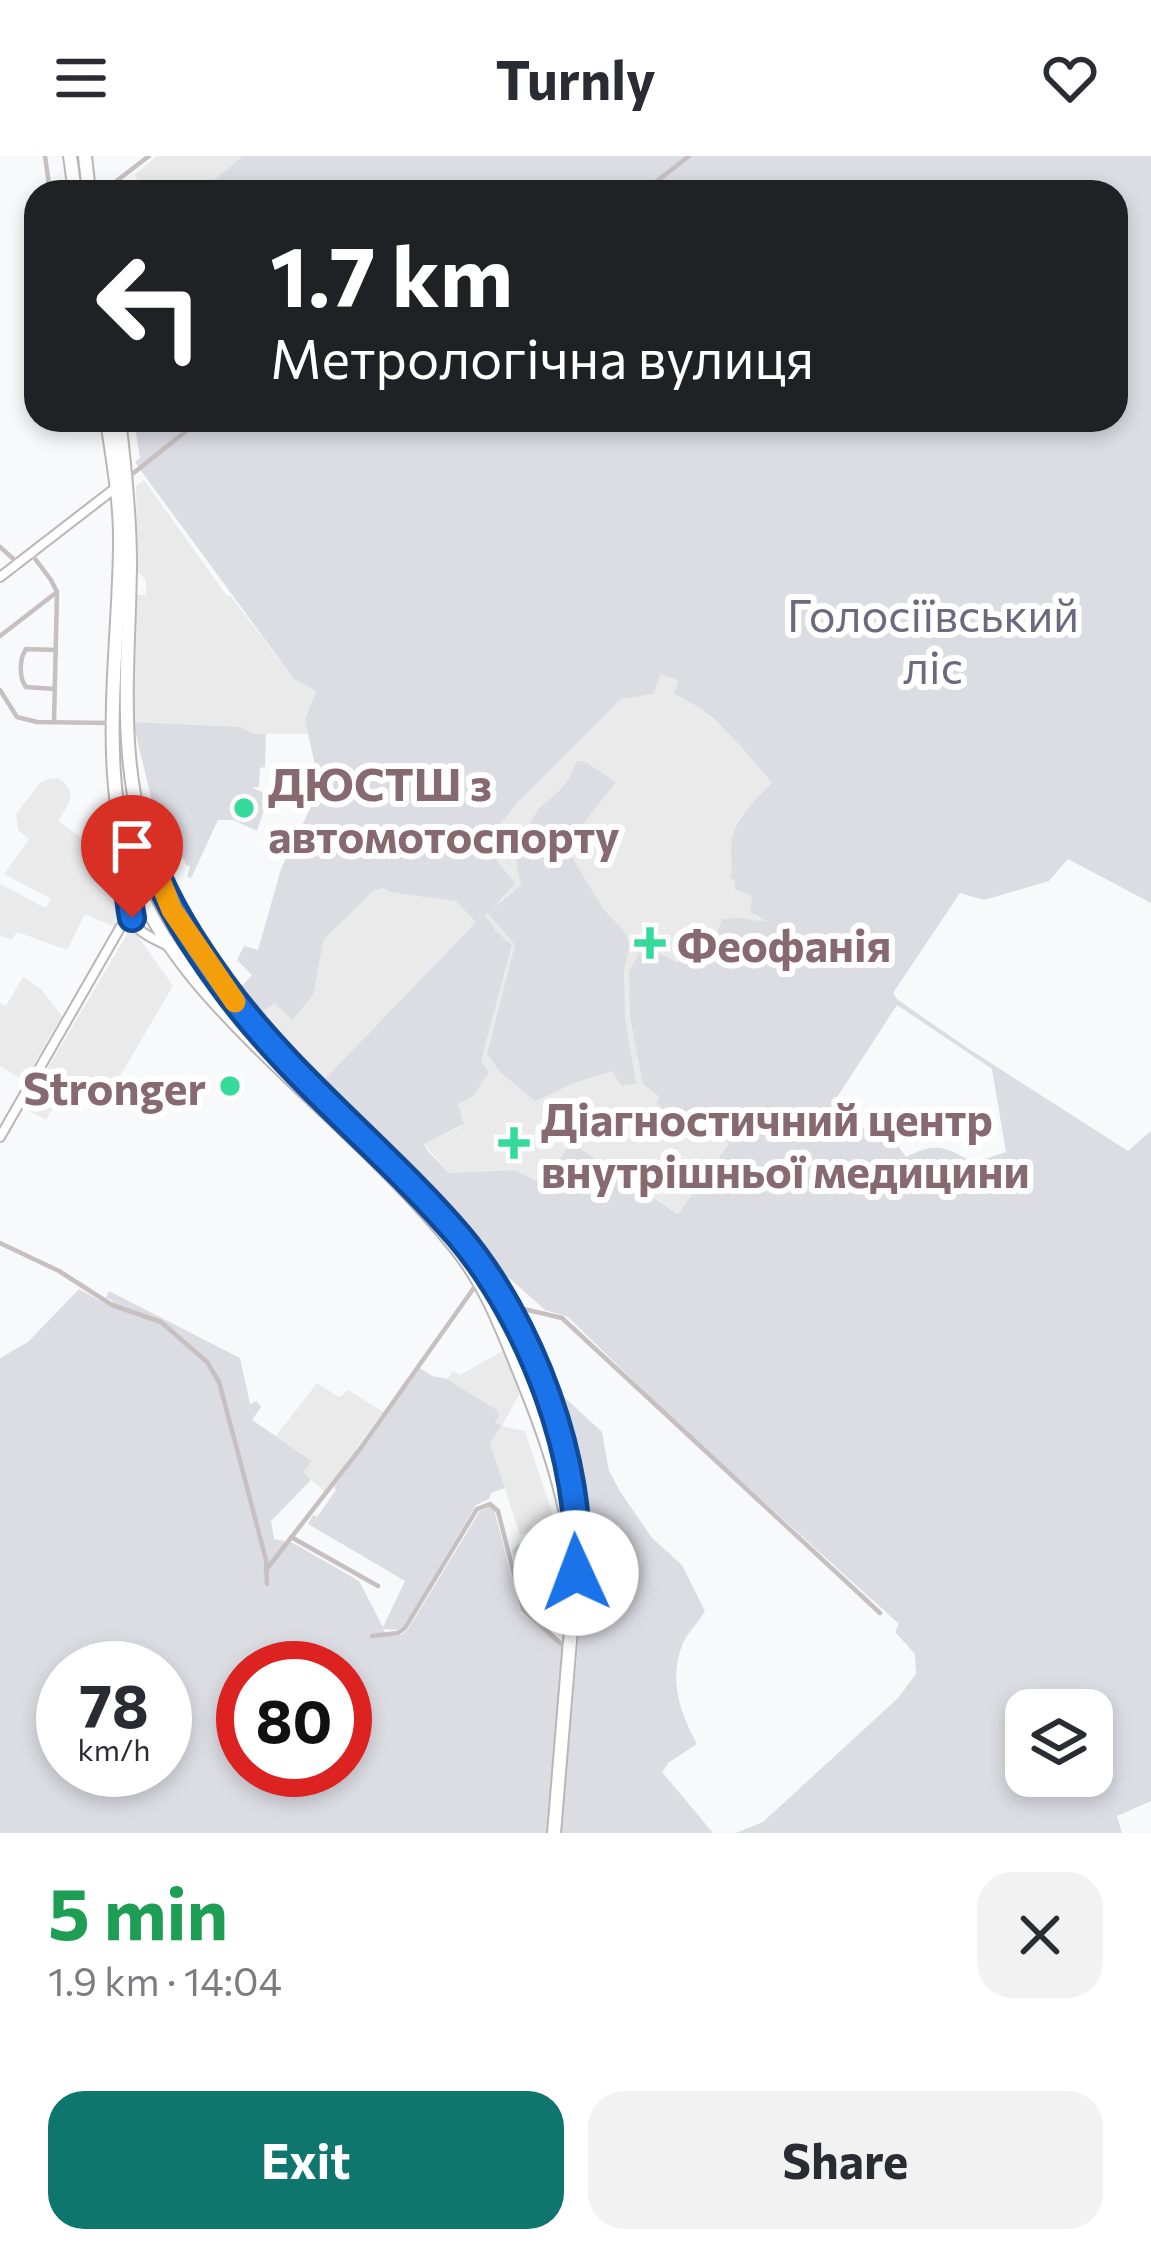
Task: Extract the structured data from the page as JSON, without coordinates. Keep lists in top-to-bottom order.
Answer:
{
  "parks": ["Голосіївський ліс"],
  "places": {
    "other": ["ДЮСТШ з автомотоспорту", "Stronger"],
    "health": ["Феофанія", "Діагностичний центр внутрішньої медицини"]
  },
  "page": {
    "header": "Turnly",
    "turn": ["1.7 km", "Метрологічна вулиця"],
    "speed": "78 km/h",
    "limit": "80",
    "heading": ["5 min", "1.9 km · 14:04"],
    "buttons": ["Exit", "Share"]
  }
}
